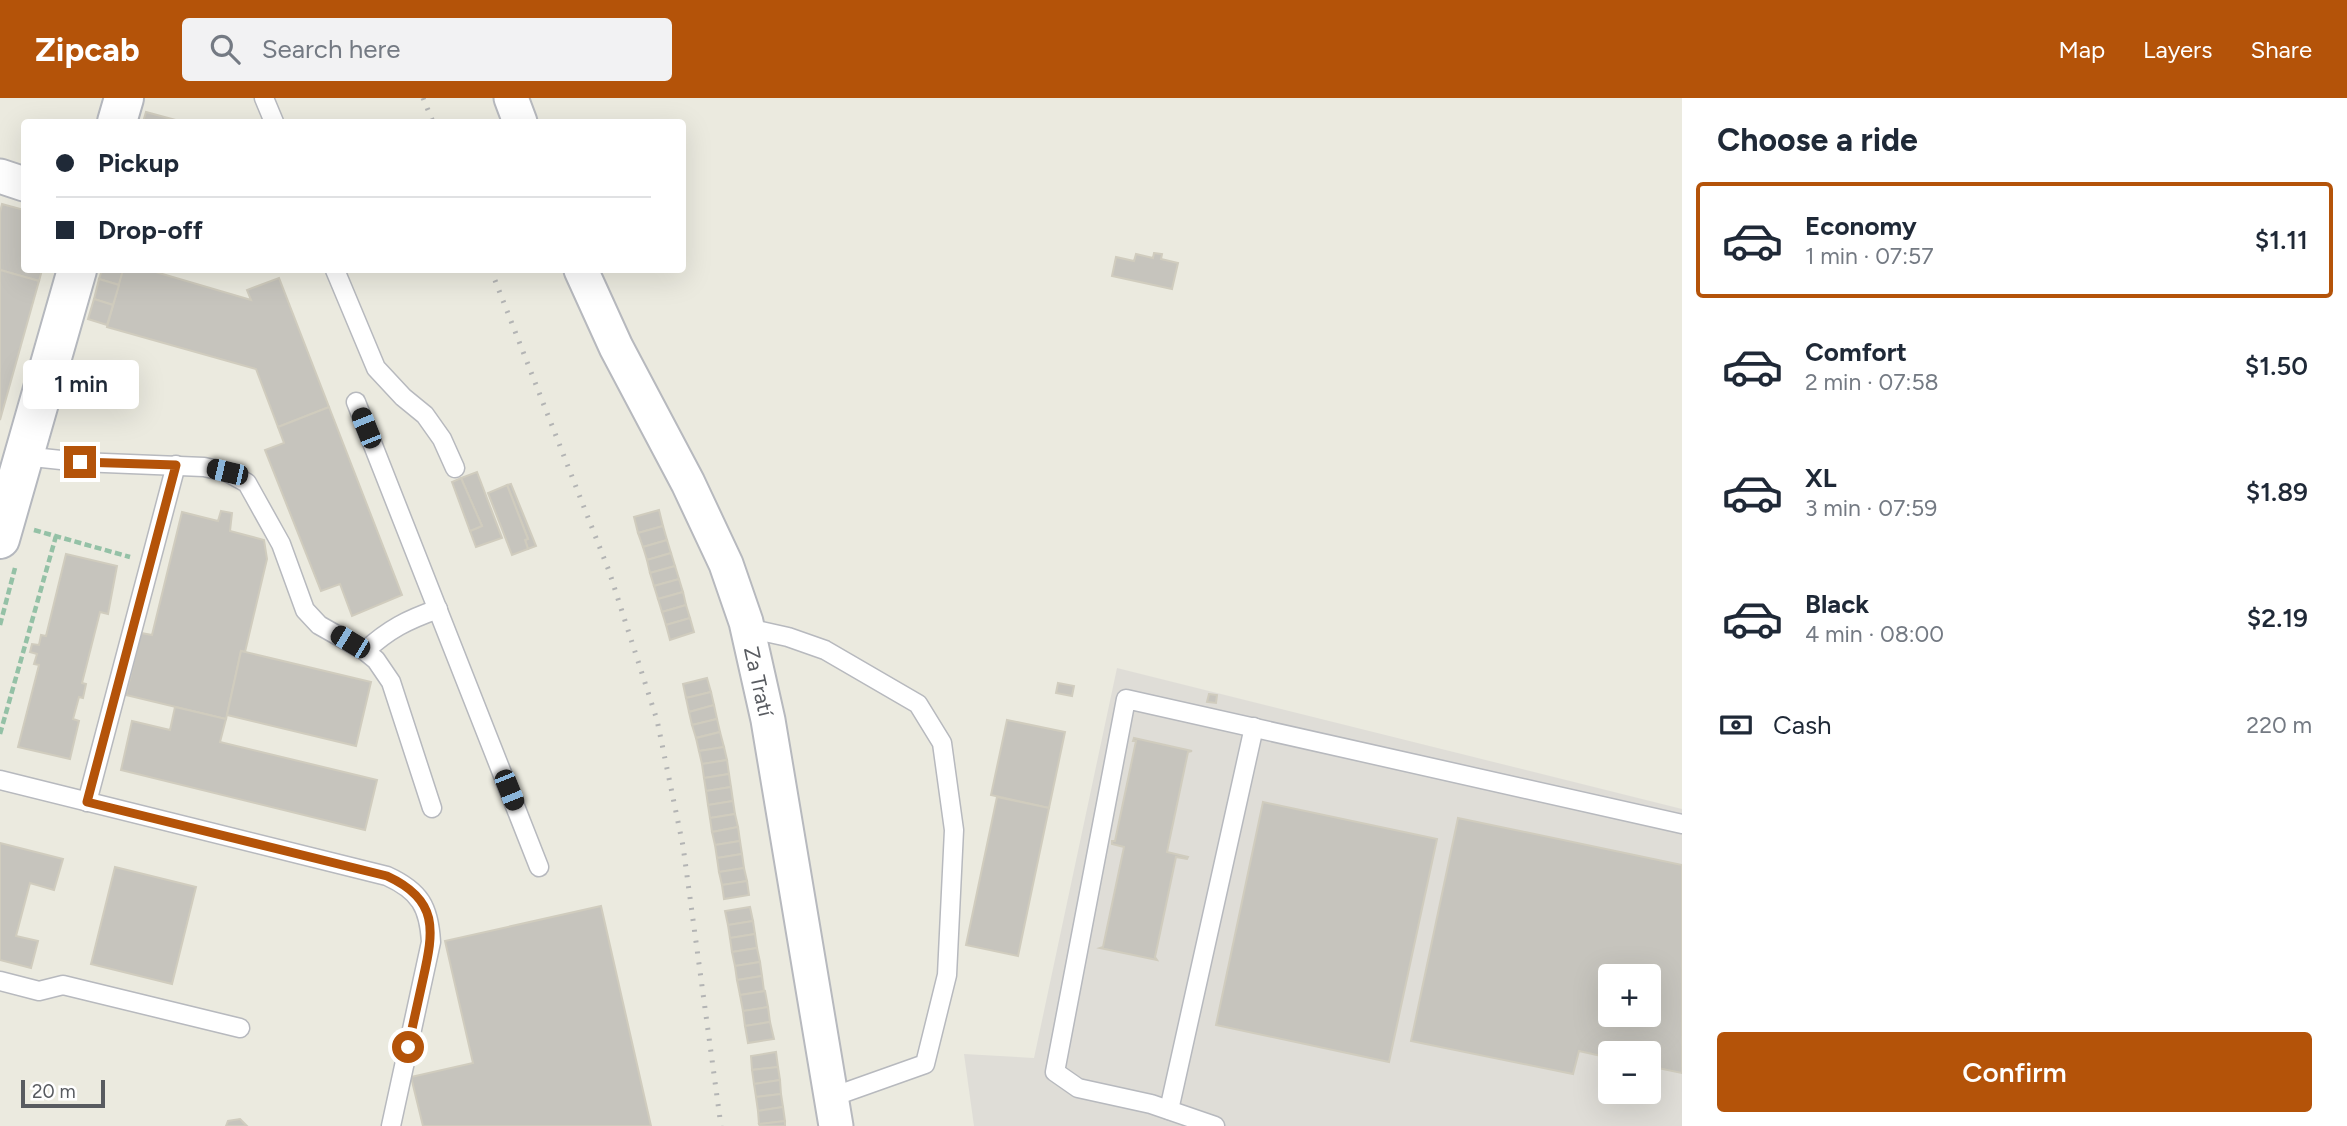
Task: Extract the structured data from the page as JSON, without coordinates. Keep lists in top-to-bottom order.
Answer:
{
  "streets": {
    "street": ["Za Tratí"]
  },
  "scale_bar": "20 m",
  "page": {
    "header": "Zipcab",
    "search": "Search here",
    "nav": ["Map", "Layers", "Share"],
    "heading": "Choose a ride",
    "banner": ["Pickup", "Drop-off"],
    "list": [
      {
        "name": "Economy",
        "note": "1 min · 07:57",
        "value": "$1.11"
      },
      {
        "name": "Comfort",
        "note": "2 min · 07:58",
        "value": "$1.50"
      },
      {
        "name": "XL",
        "note": "3 min · 07:59",
        "value": "$1.89"
      },
      {
        "name": "Black",
        "note": "4 min · 08:00",
        "value": "$2.19"
      }
    ],
    "bubble": "1 min",
    "pay": ["Cash", "220 m"],
    "map_buttons": ["+", "−"],
    "buttons": "Confirm",
    "scale": "20 m"
  }
}
